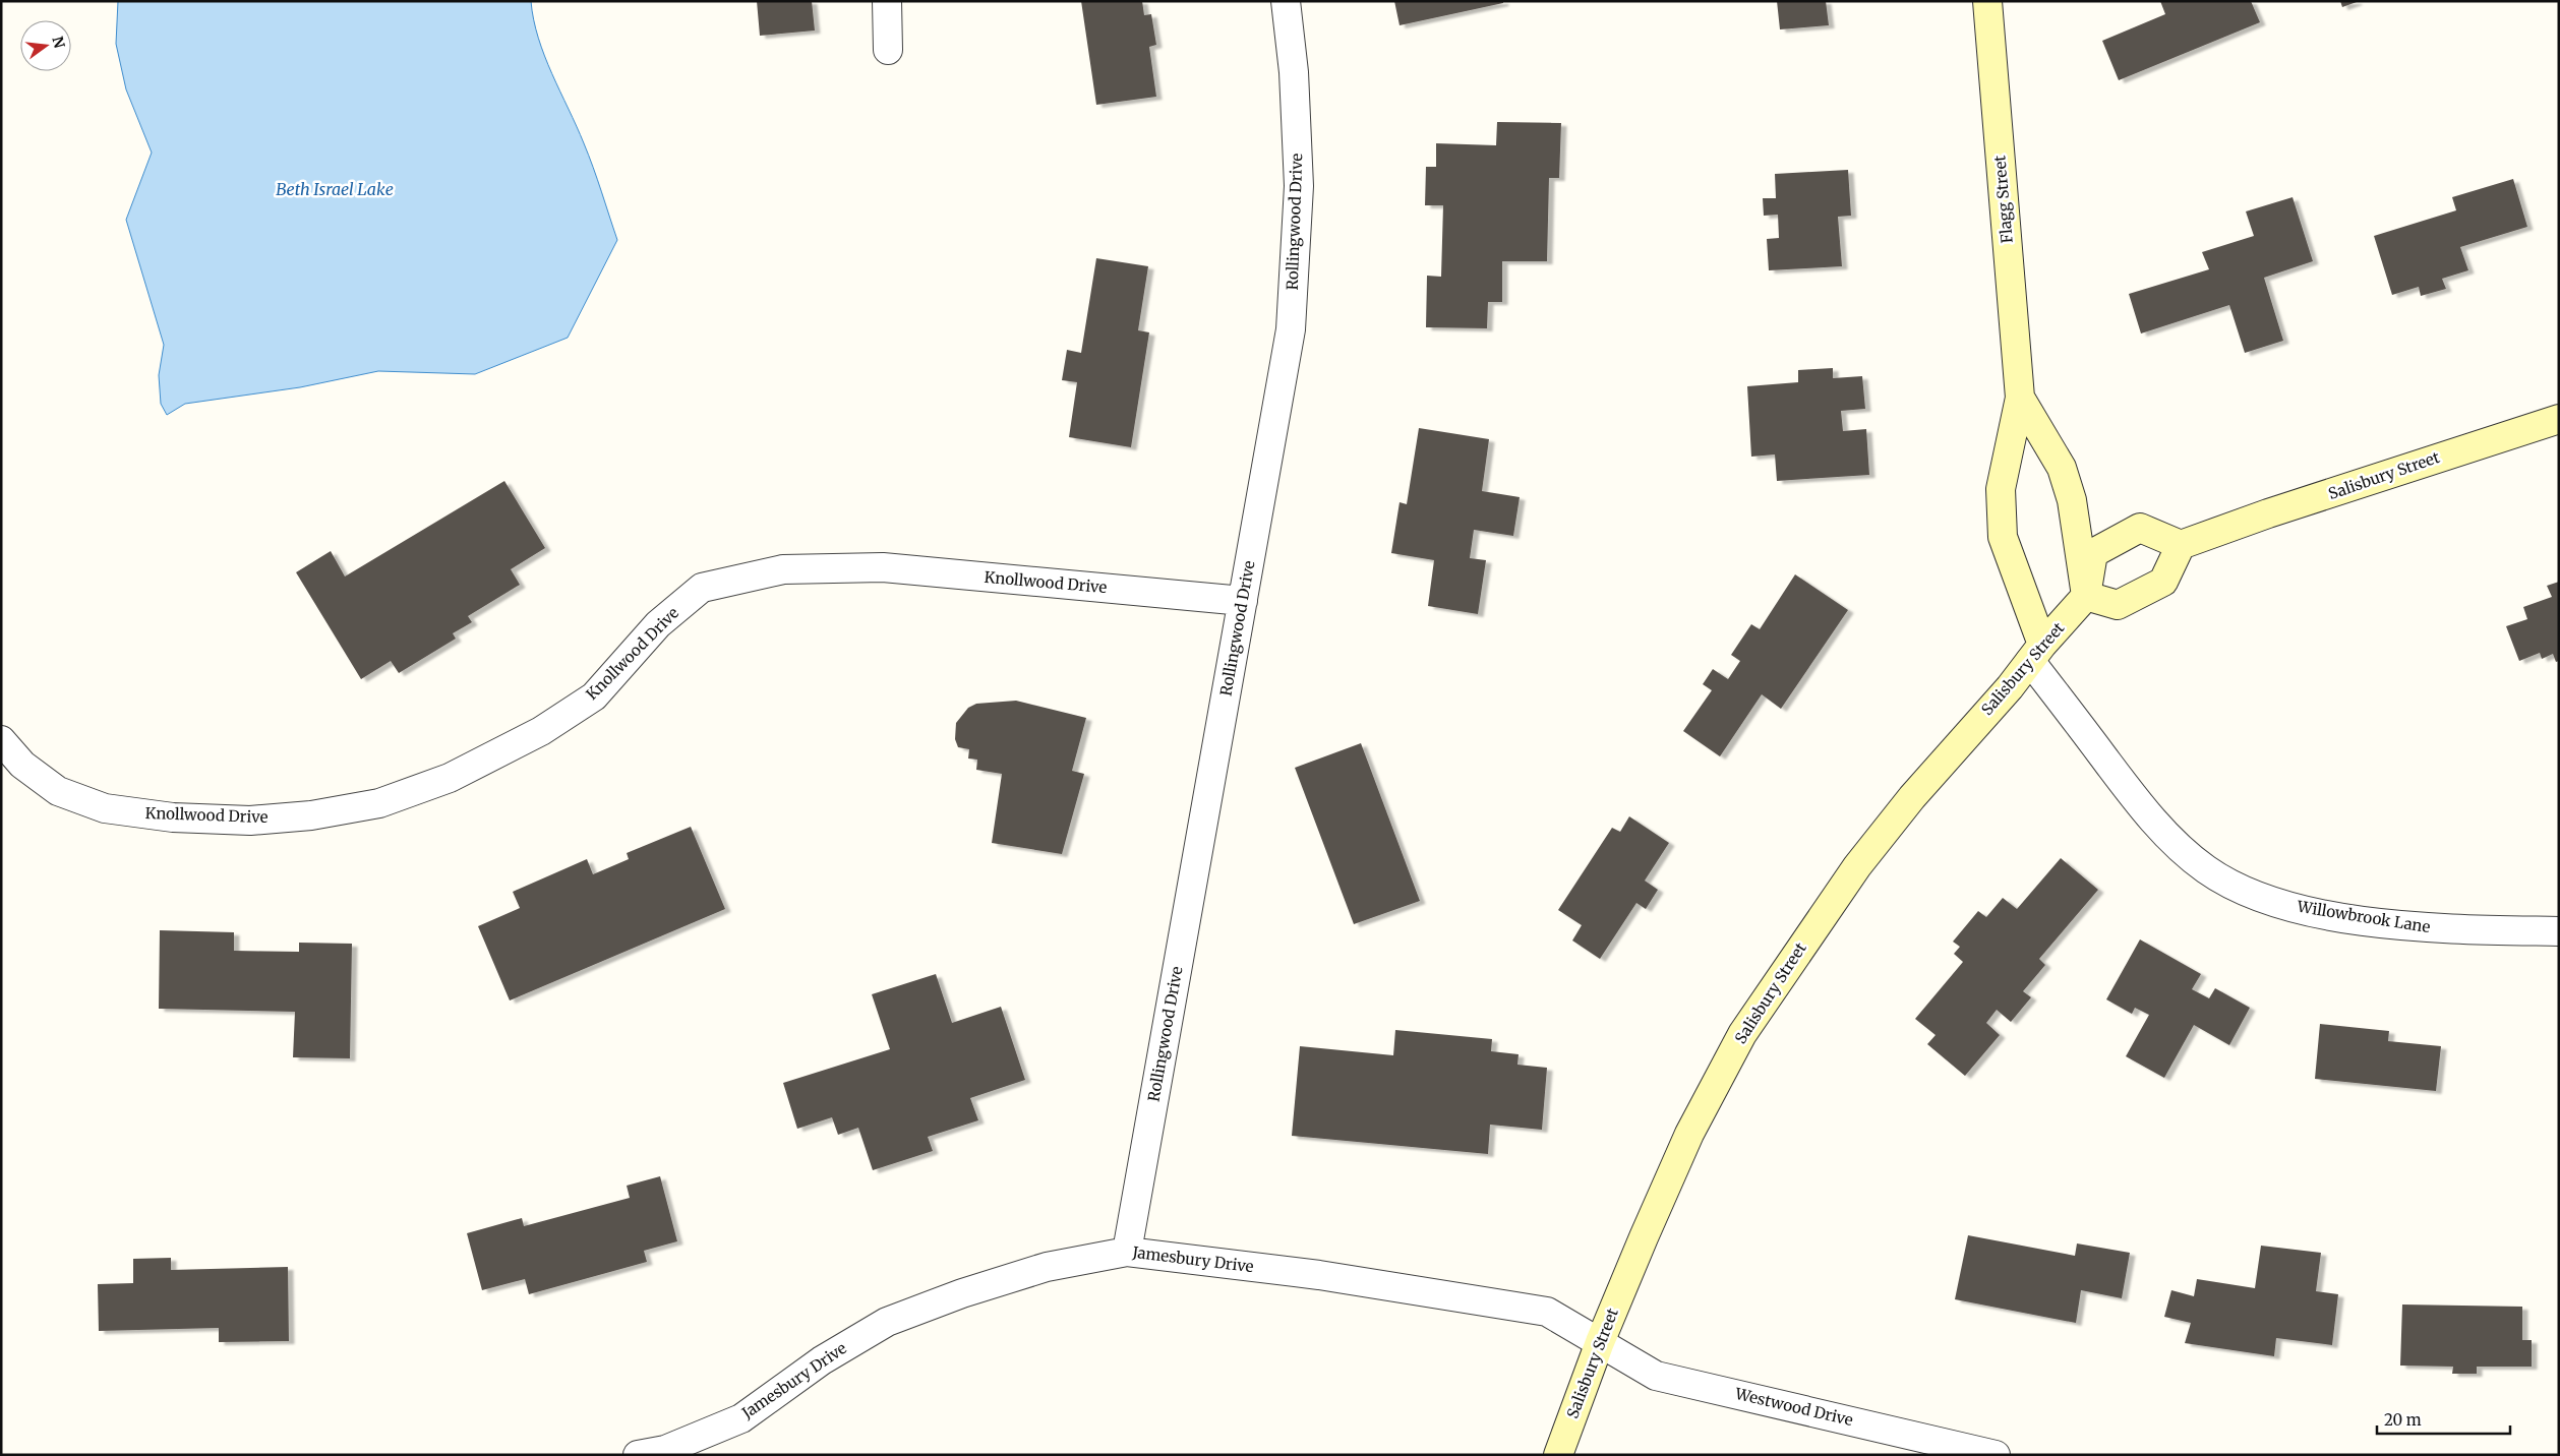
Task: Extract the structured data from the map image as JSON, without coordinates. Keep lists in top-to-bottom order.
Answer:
{
  "streets": {
    "main road": ["Flagg Street", "Salisbury Street"],
    "street": [
      "Rollingwood Drive",
      "Knollwood Drive",
      "Willowbrook Lane",
      "Jamesbury Drive",
      "Westwood Drive"
    ]
  },
  "crossings": [
    ["Flagg Street", "Salisbury Street"],
    ["Flagg Street", "Willowbrook Lane"],
    ["Rollingwood Drive", "Knollwood Drive"],
    ["Rollingwood Drive", "Jamesbury Drive"],
    ["Salisbury Street", "Willowbrook Lane"],
    ["Salisbury Street", "Jamesbury Drive"],
    ["Salisbury Street", "Westwood Drive"],
    ["Jamesbury Drive", "Westwood Drive"]
  ],
  "water": ["Beth Israel Lake"],
  "scale_bar": "20 m",
  "north": "right"
}
